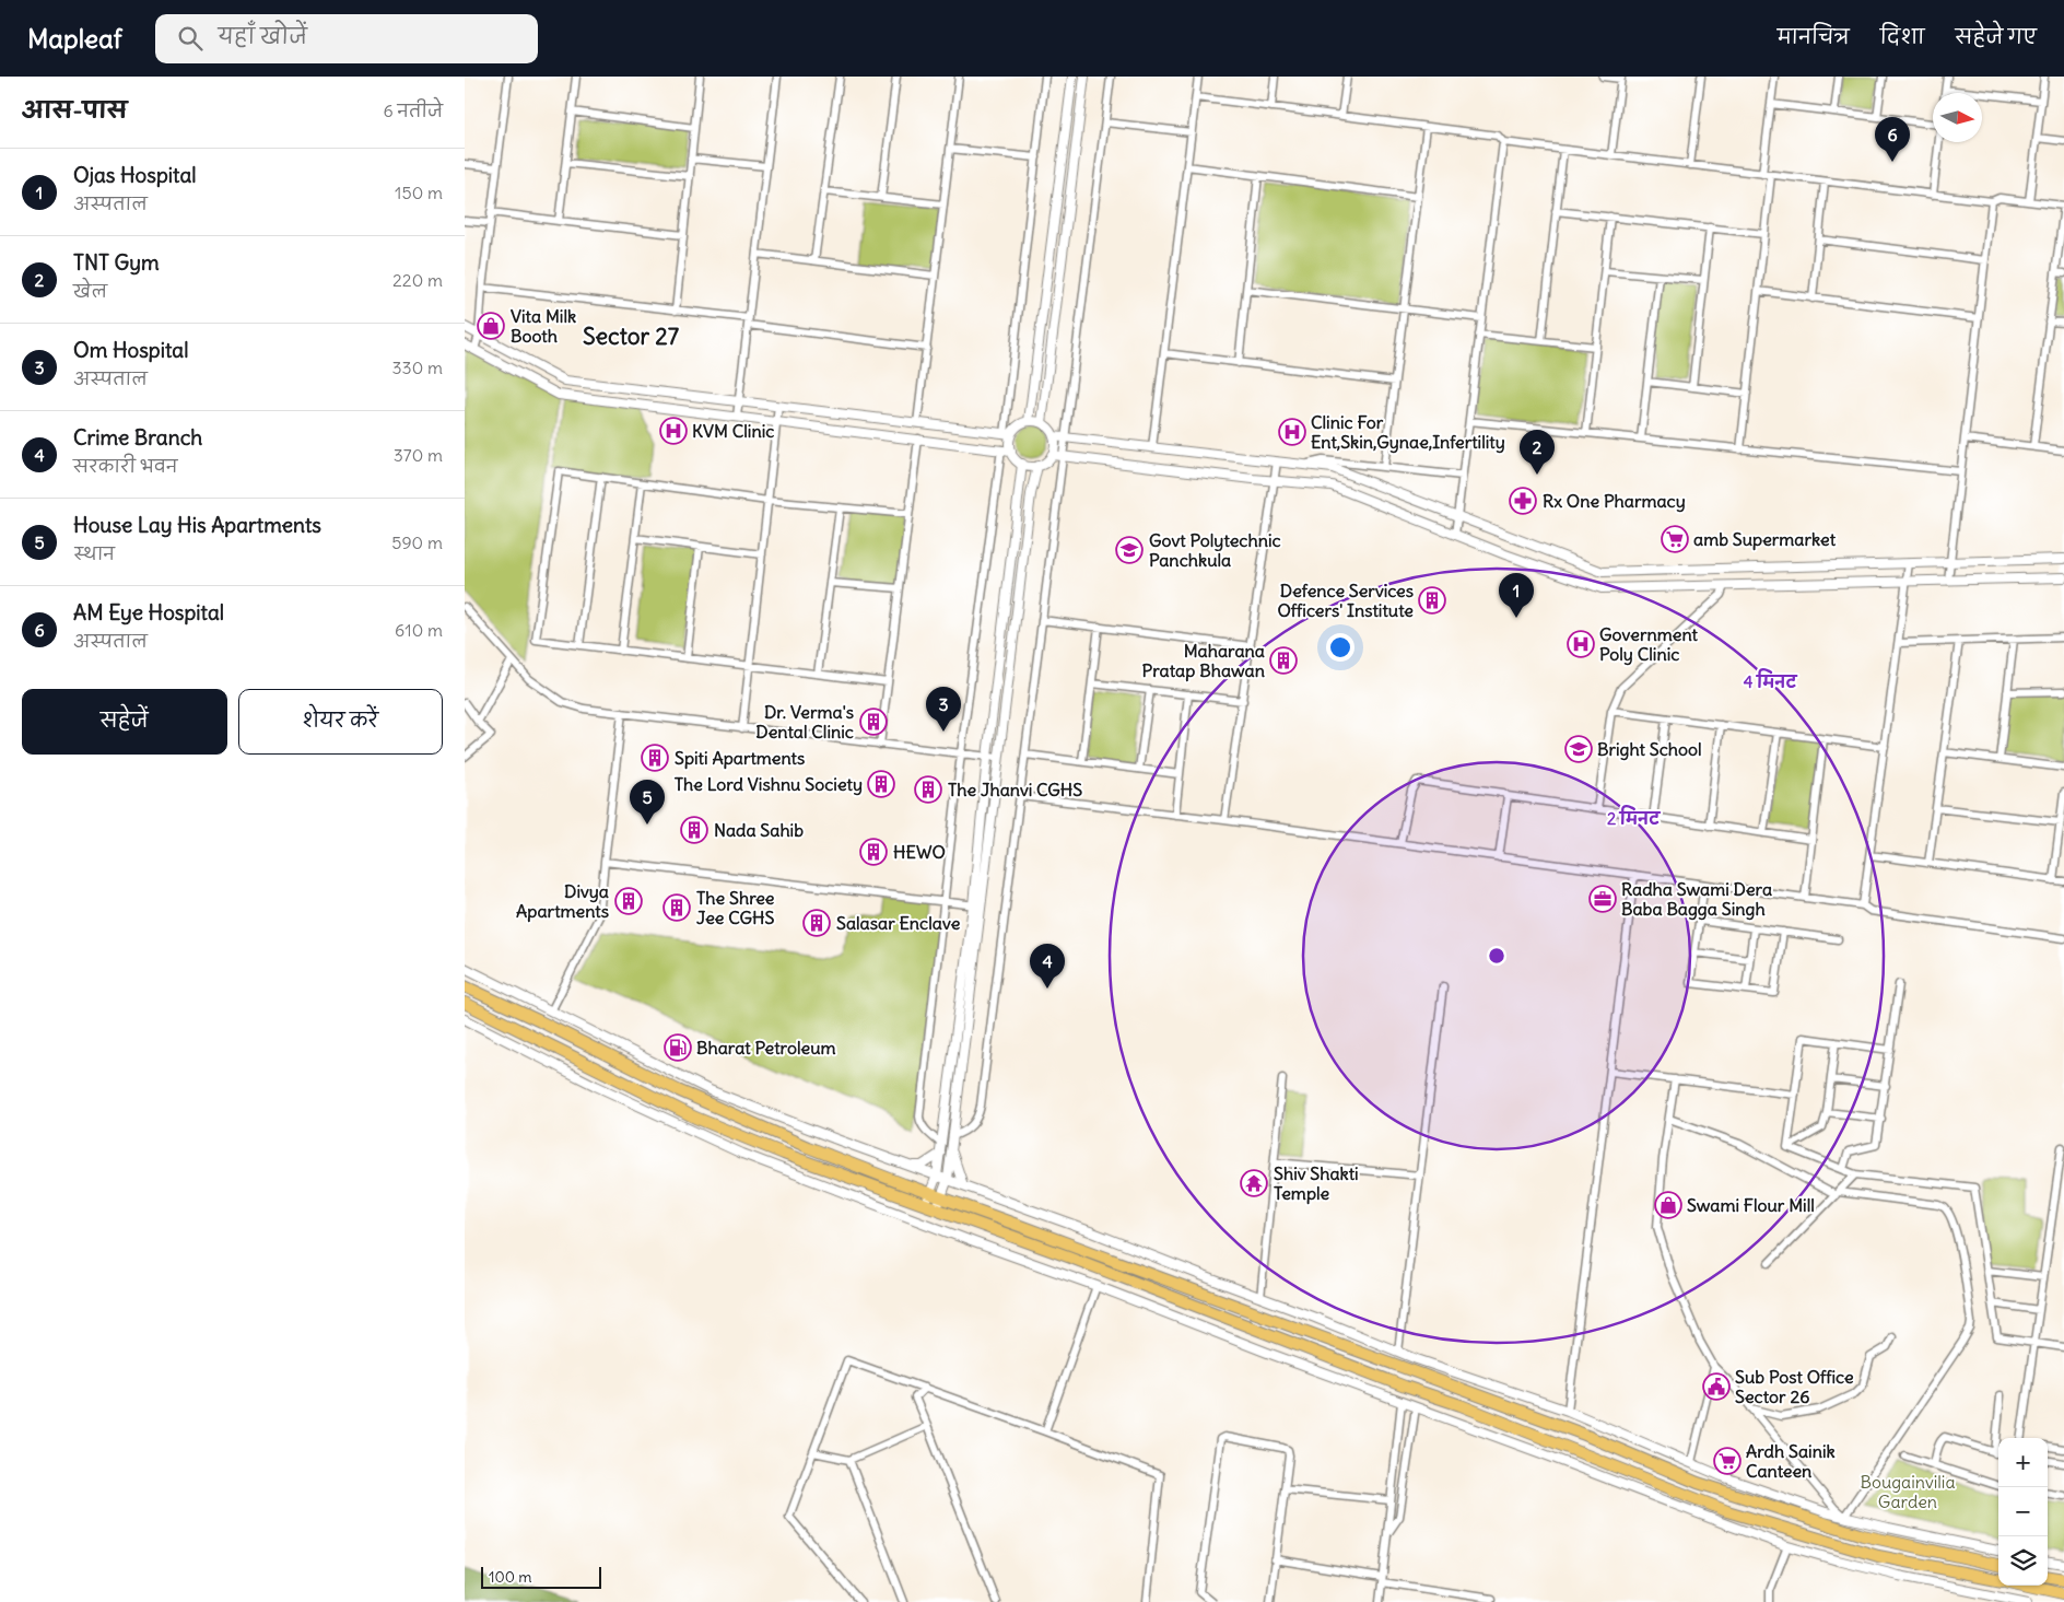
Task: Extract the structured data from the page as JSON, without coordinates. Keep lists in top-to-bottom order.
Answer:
{
  "districts": ["Sector 27"],
  "parks": ["Bougainvilia Garden"],
  "places": {
    "shop": ["Vita Milk Booth", "Swami Flour Mill"],
    "hospital": ["KVM Clinic", "Clinic For Ent,Skin,Gynae,Infertility", "Government Poly Clinic"],
    "pharmacy": ["Rx One Pharmacy"],
    "supermarket": ["amb Supermarket", "Ardh Sainik Canteen"],
    "school or university": ["Govt Polytechnic Panchkula", "Bright School"],
    "building": [
      "Defence Services Officers' Institute",
      "Maharana Pratap Bhawan",
      "Dr. Verma's Dental Clinic",
      "Spiti Apartments",
      "The Lord Vishnu Society",
      "The Jhanvi CGHS",
      "Nada Sahib",
      "HEWO",
      "Divya Apartments",
      "The Shree Jee CGHS",
      "Salasar Enclave"
    ],
    "office": ["Radha Swami Dera Baba Bagga Singh"],
    "fuel station": ["Bharat Petroleum"],
    "temple": ["Shiv Shakti Temple"],
    "public building": ["Sub Post Office Sector 26"]
  },
  "scale_bar": "100 m",
  "north": "right",
  "page": {
    "header": "Mapleaf",
    "search": "यहाँ खोजें",
    "nav": ["मानचित्र", "दिशा", "सहेजे गए"],
    "heading": ["आस-पास", "6 नतीजे"],
    "pins": [
      "6",
      "2",
      "1",
      "3",
      "5",
      "4"
    ],
    "list": [
      {
        "mark": "1",
        "name": "Ojas Hospital",
        "note": "अस्पताल",
        "value": "150 m"
      },
      {
        "mark": "2",
        "name": "TNT Gym",
        "note": "खेल",
        "value": "220 m"
      },
      {
        "mark": "3",
        "name": "Om Hospital",
        "note": "अस्पताल",
        "value": "330 m"
      },
      {
        "mark": "4",
        "name": "Crime Branch",
        "note": "सरकारी भवन",
        "value": "370 m"
      },
      {
        "mark": "5",
        "name": "House Lay His Apartments",
        "note": "स्थान",
        "value": "590 m"
      },
      {
        "mark": "6",
        "name": "AM Eye Hospital",
        "note": "अस्पताल",
        "value": "610 m"
      }
    ],
    "buttons": ["सहेजें", "शेयर करें"],
    "map_buttons": ["+", "−"],
    "scale": "100 m"
  },
  "rings": ["4 मिनट", "2 मिनट"]
}
